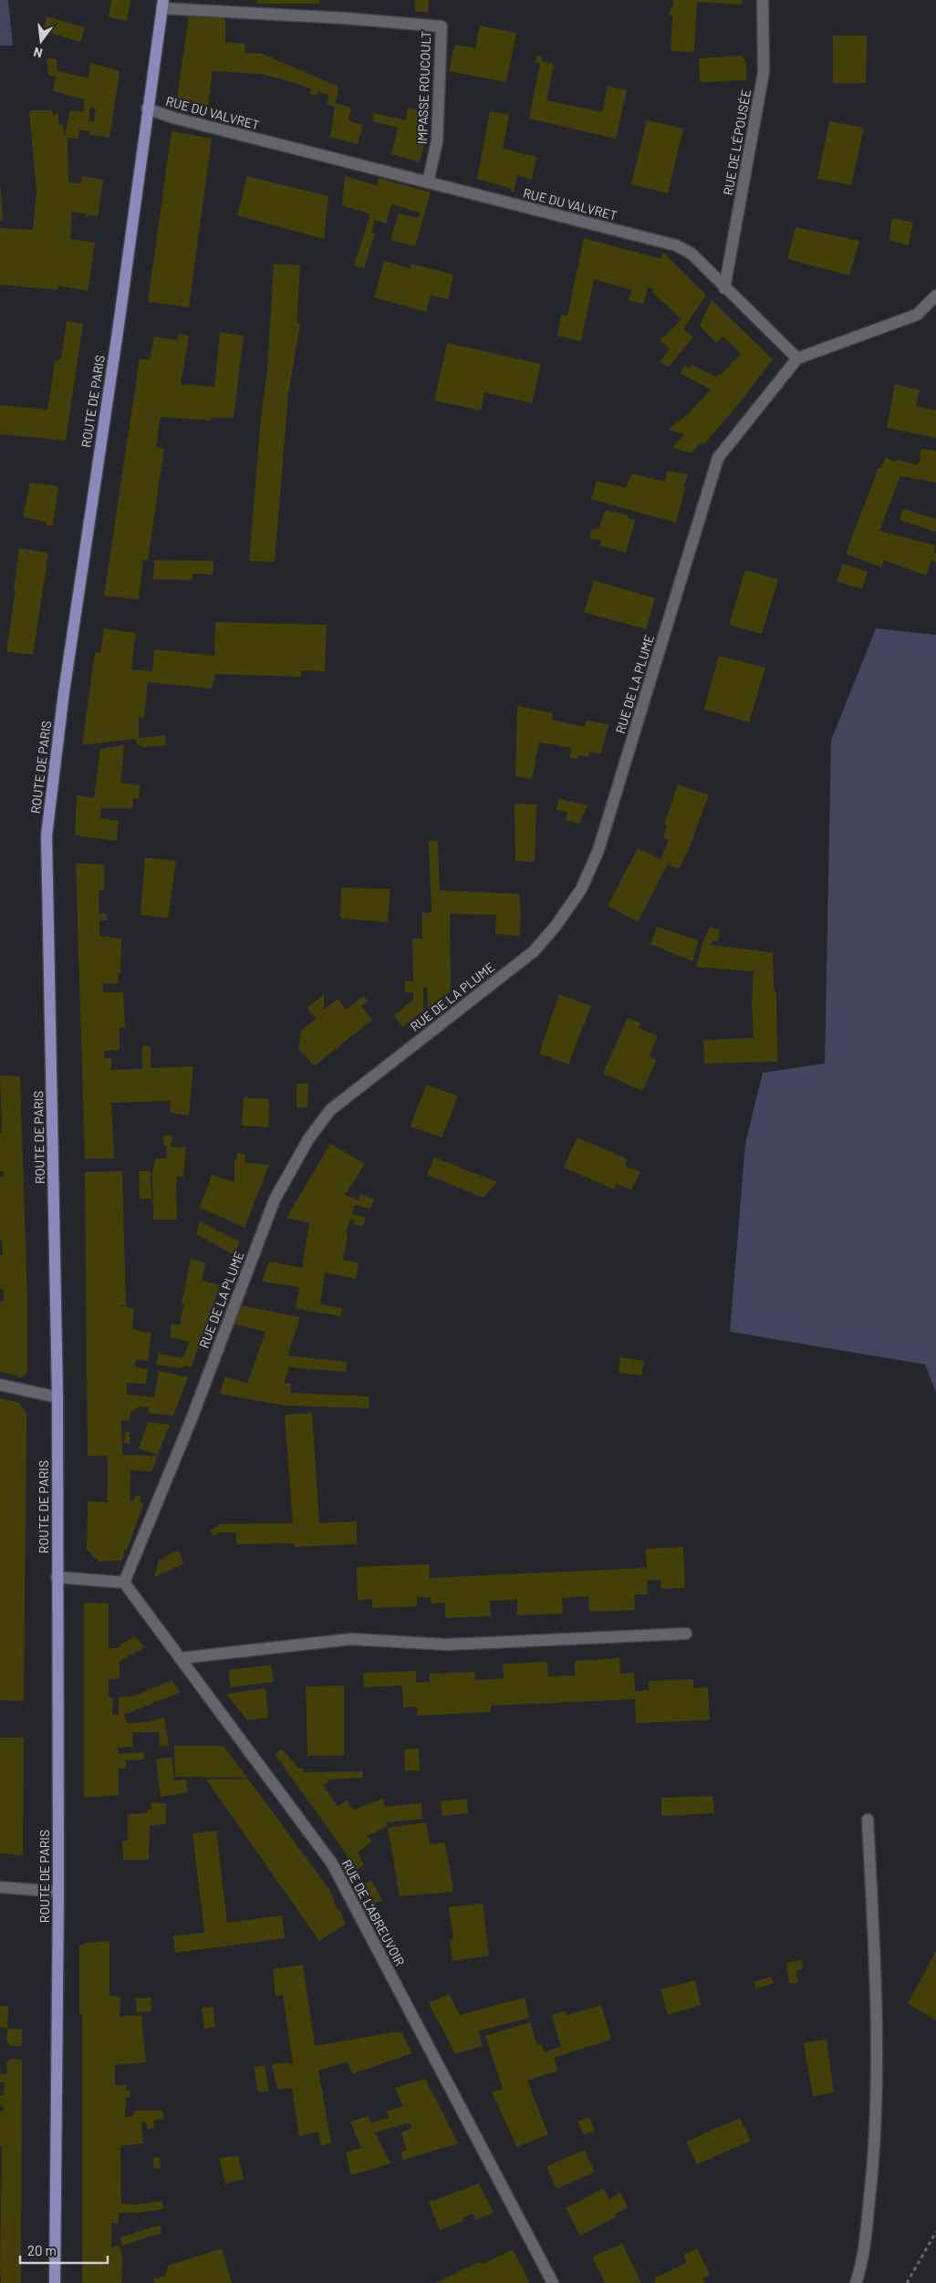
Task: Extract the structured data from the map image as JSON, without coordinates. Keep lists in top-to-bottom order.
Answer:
{
  "streets": {
    "main road": ["ROUTE DE PARIS"],
    "street": [
      "IMPASSE ROUCOULT",
      "RUE DU VALVRET",
      "RUE DE L'ÉPOUSÉE",
      "RUE DE LA PLUME",
      "RUE DE L'ABREUVOIR"
    ]
  },
  "crossings": [
    ["IMPASSE ROUCOULT", "RUE DU VALVRET"],
    ["IMPASSE ROUCOULT", "ROUTE DE PARIS"],
    ["RUE DU VALVRET", "RUE DE L'ÉPOUSÉE"],
    ["RUE DU VALVRET", "ROUTE DE PARIS"],
    ["RUE DU VALVRET", "RUE DE LA PLUME"],
    ["RUE DE LA PLUME", "RUE DE L'ABREUVOIR"]
  ],
  "scale_bar": "20 m",
  "north": "bottom"
}
